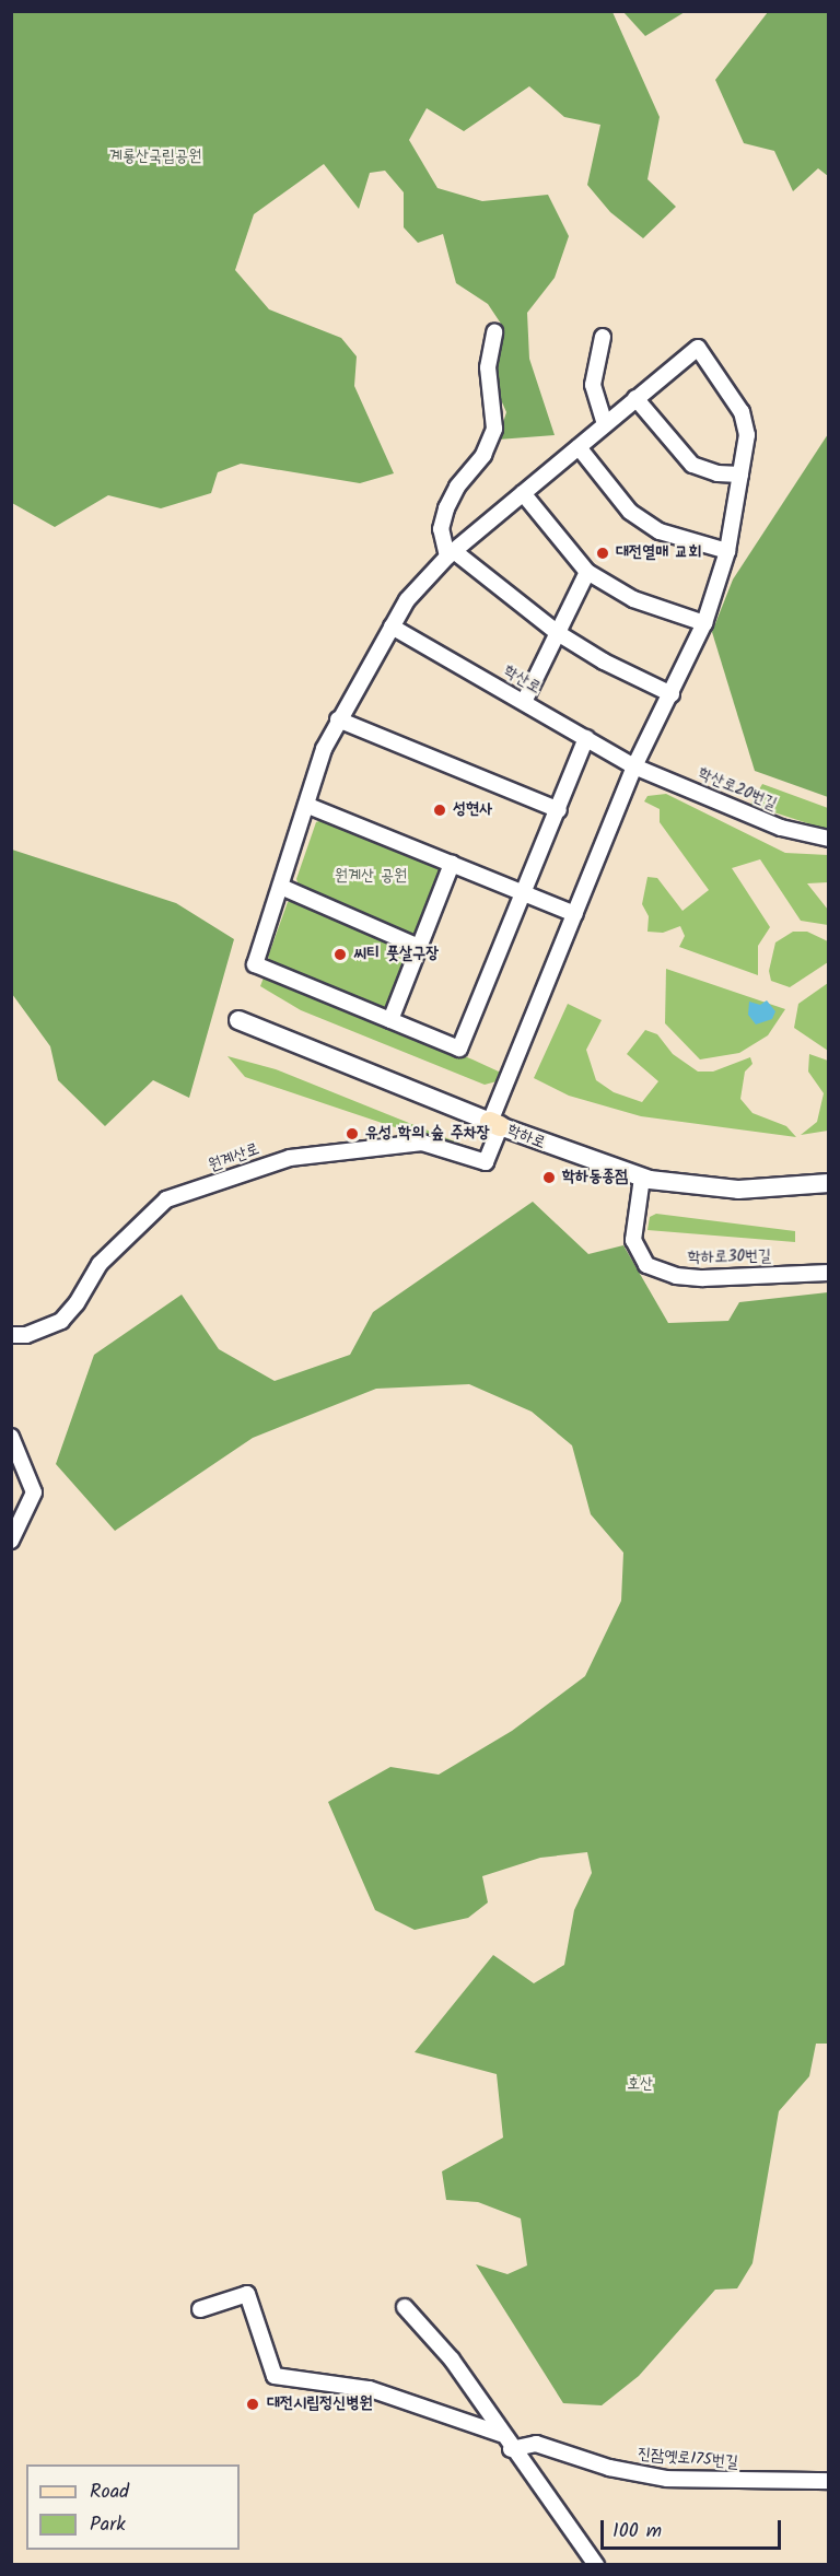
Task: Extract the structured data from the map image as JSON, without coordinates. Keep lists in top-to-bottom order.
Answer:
{
  "streets": {
    "street": [
      "학산로",
      "학산로20번길",
      "학하로",
      "원계산로",
      "학하로30번길",
      "진잠옛로175번길"
    ]
  },
  "crossings": [
    ["학산로", "학산로20번길"],
    ["학하로", "원계산로"],
    ["학하로", "학하로30번길"]
  ],
  "parks": ["계룡산국립공원", "원계산 공원", "호산"],
  "places": [
    "대전열매 교회",
    "성현사",
    "씨티 풋살구장",
    "유성 학의 숲 주차장",
    "학하동종점",
    "대전시립정신병원"
  ],
  "legend": ["Road", "Park"],
  "scale_bar": "100 m"
}
